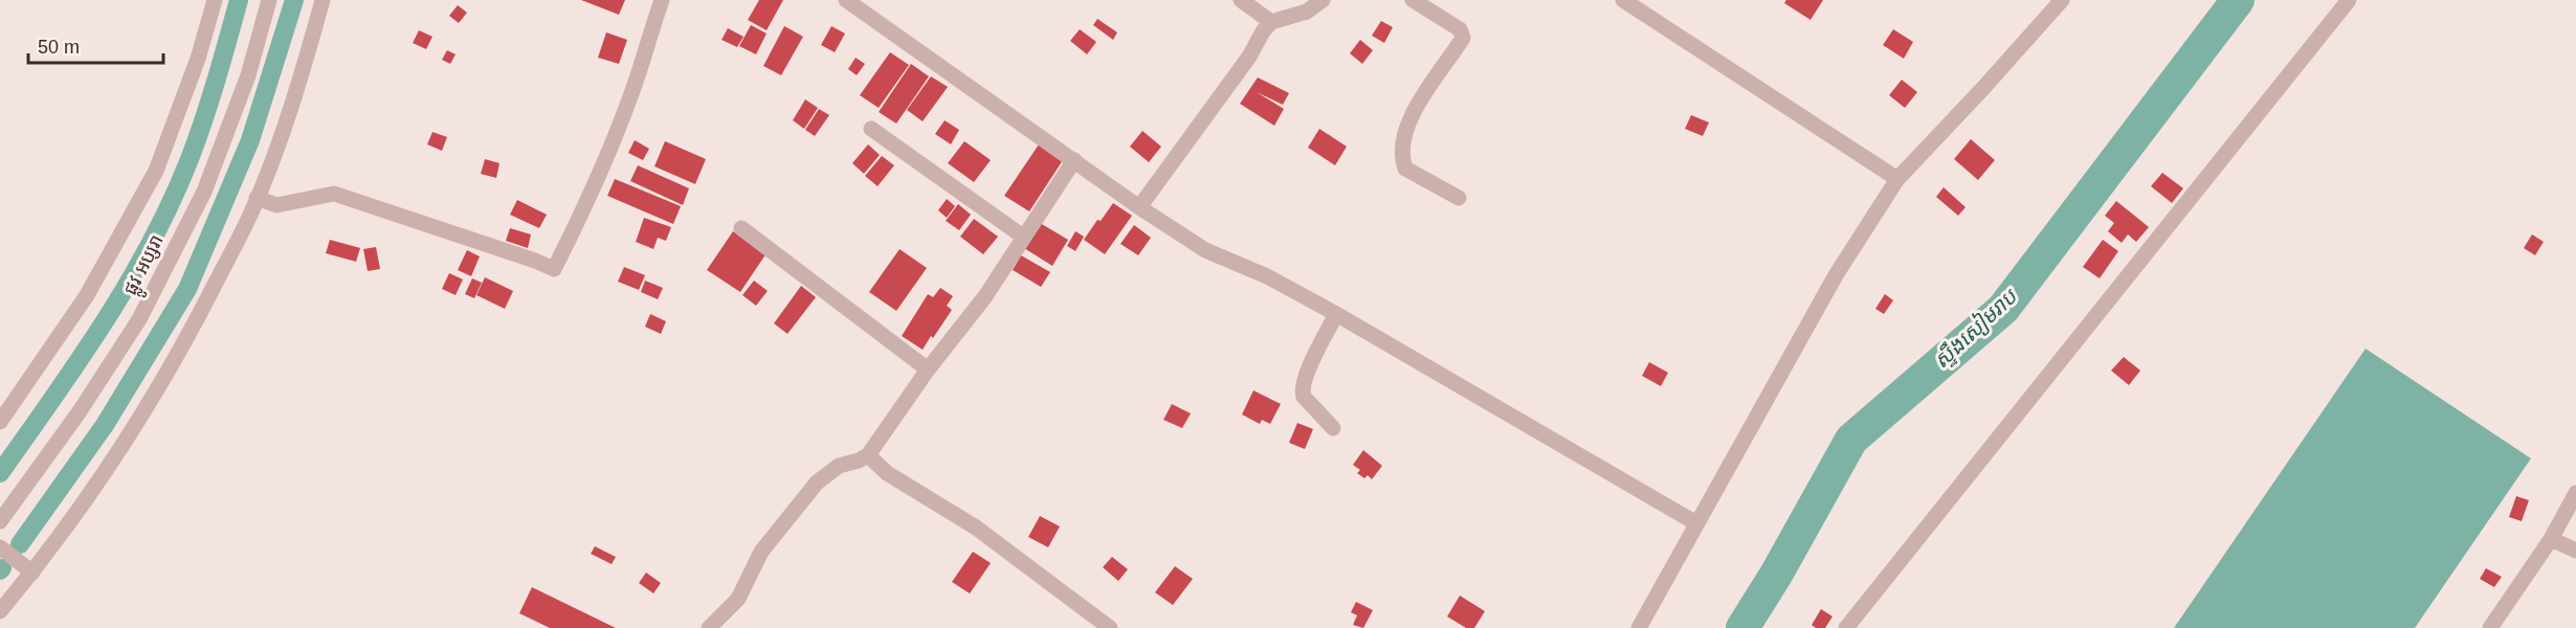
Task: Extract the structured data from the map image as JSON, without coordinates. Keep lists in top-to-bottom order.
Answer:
{
  "streets": {
    "street": ["ផ្លូវ អប្សរា"]
  },
  "water": ["ស្ទឹងសៀមរាប"],
  "scale_bar": "50 m"
}
